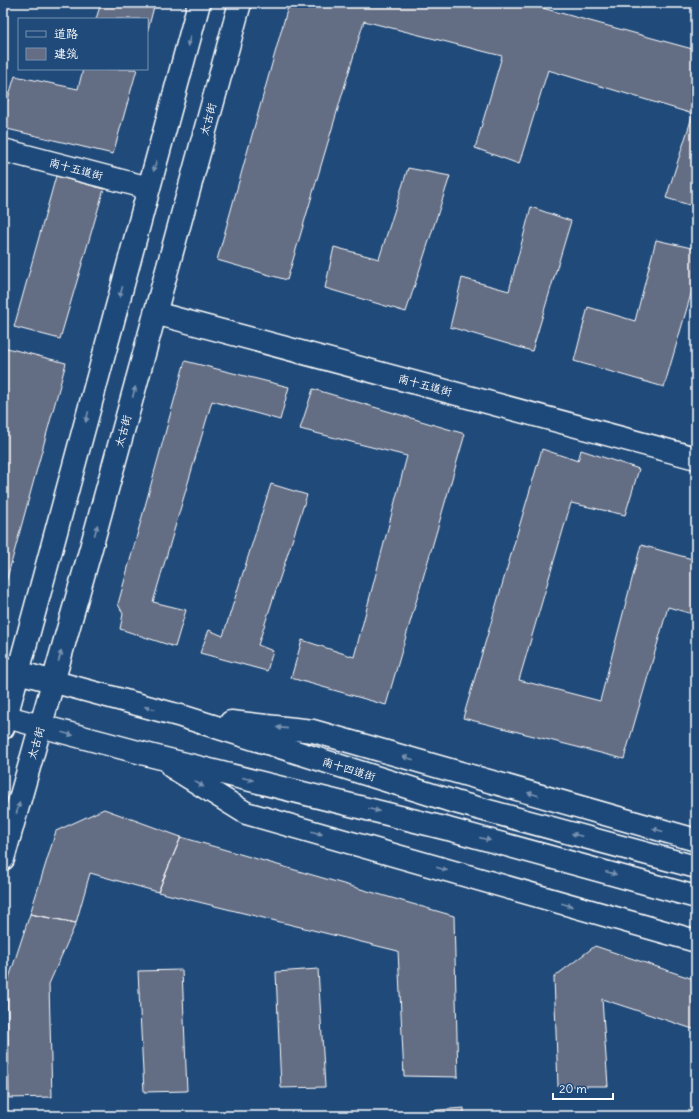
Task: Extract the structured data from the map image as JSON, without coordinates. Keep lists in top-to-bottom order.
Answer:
{
  "streets": {
    "main road": ["太古街", "南十五道街", "南十四道街"]
  },
  "crossings": [
    ["太古街", "南十五道街"],
    ["太古街", "南十四道街"]
  ],
  "legend": ["道路", "建筑"],
  "scale_bar": "20 m"
}
